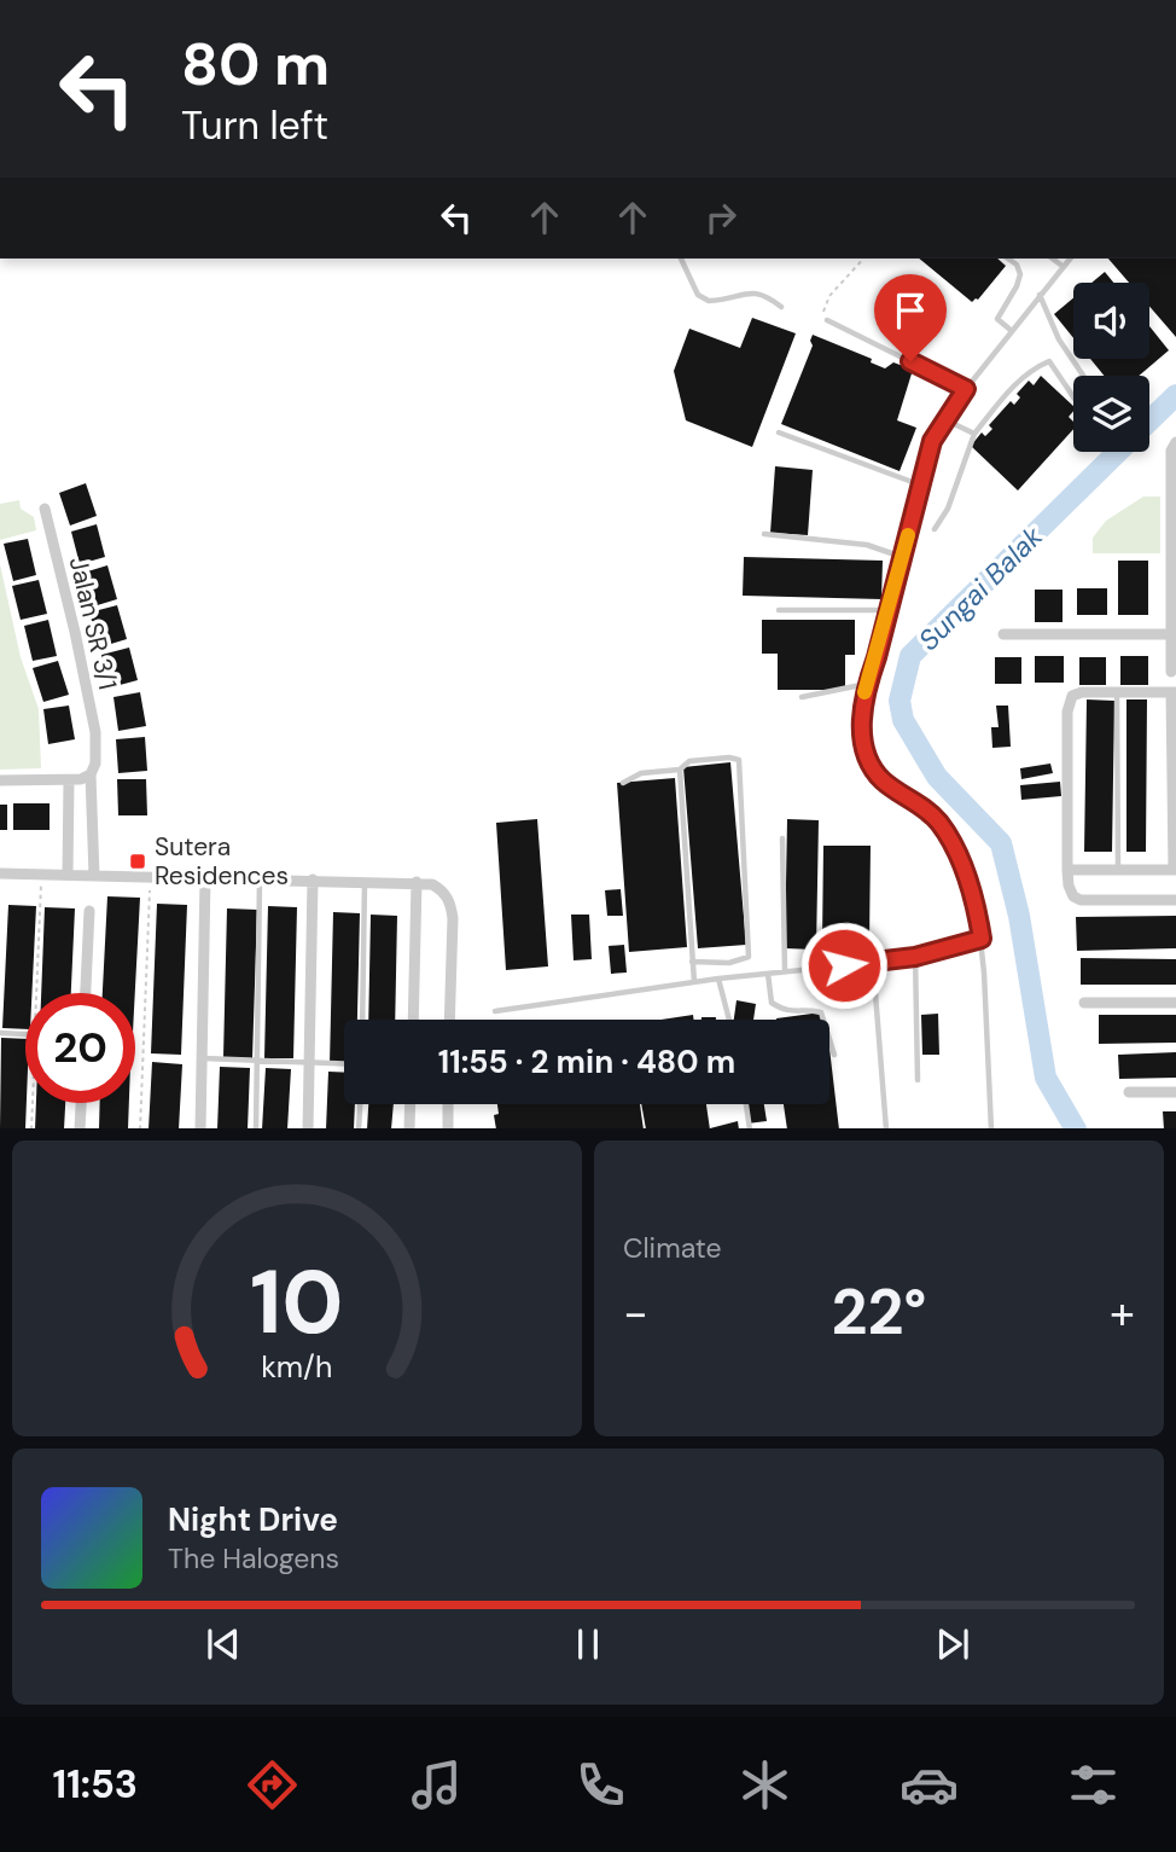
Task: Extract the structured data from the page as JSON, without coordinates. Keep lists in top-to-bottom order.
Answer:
{
  "streets": {
    "street": ["Jalan SR 3/1"]
  },
  "water": ["Sungai Balak"],
  "places": {
    "transit": ["Sutera Residences"]
  },
  "page": {
    "turn": ["80 m", "Turn left"],
    "limit": "20",
    "trip": "11:55 · 2 min · 480 m",
    "tile": "Climate",
    "heat": ["−", "22°", "+"],
    "song": ["Night Drive", "The Halogens"],
    "tabs": "11:53",
    "gauge": ["10", "km/h"]
  }
}
